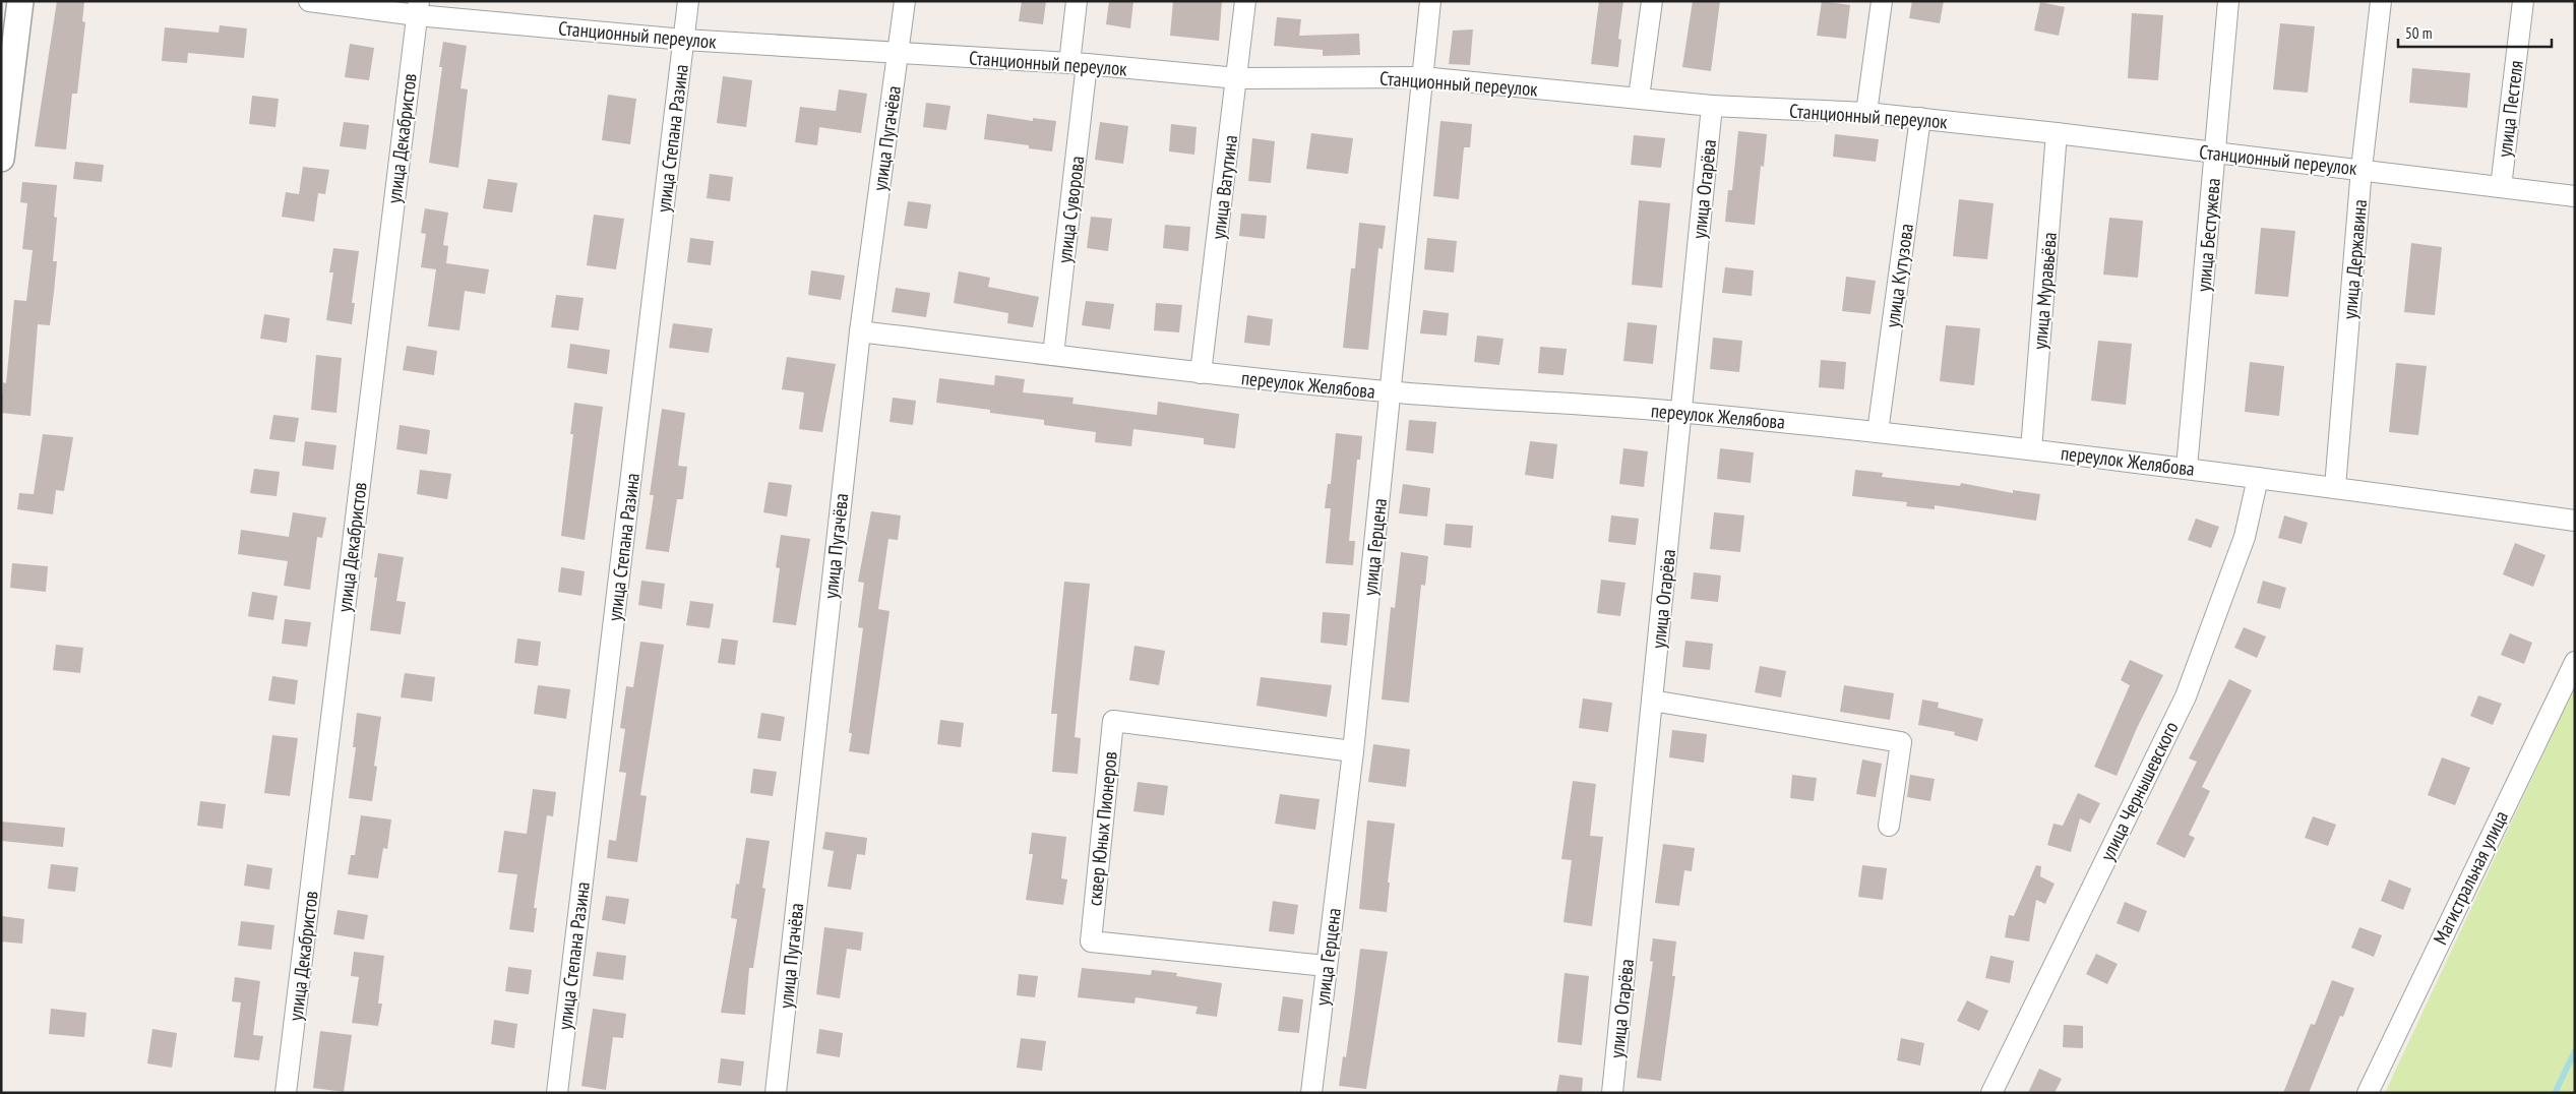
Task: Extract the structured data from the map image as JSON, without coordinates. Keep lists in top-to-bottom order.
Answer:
{
  "streets": {
    "street": [
      "Станционный переулок",
      "улица Пестеля",
      "улица Декабристов",
      "улица Степана Разина",
      "улица Пугачёва",
      "улица Ватутина",
      "улица Огарёва",
      "улица Суворова",
      "улица Бестужева",
      "улица Державина",
      "улица Кутузова",
      "улица Муравьёва",
      "переулок Желябова",
      "улица Герцена",
      "улица Чернышевского",
      "сквер Юных Пионеров",
      "Магистральная улица"
    ]
  },
  "crossings": [
    ["Станционный переулок", "улица Пестеля"],
    ["Станционный переулок", "улица Декабристов"],
    ["Станционный переулок", "улица Степана Разина"],
    ["Станционный переулок", "улица Пугачёва"],
    ["Станционный переулок", "улица Ватутина"],
    ["Станционный переулок", "улица Огарёва"],
    ["Станционный переулок", "улица Суворова"],
    ["Станционный переулок", "улица Бестужева"],
    ["Станционный переулок", "улица Державина"],
    ["Станционный переулок", "улица Кутузова"],
    ["Станционный переулок", "улица Муравьёва"],
    ["Станционный переулок", "улица Герцена"],
    ["улица Пугачёва", "переулок Желябова"],
    ["улица Ватутина", "переулок Желябова"],
    ["улица Огарёва", "переулок Желябова"],
    ["улица Суворова", "переулок Желябова"],
    ["улица Бестужева", "переулок Желябова"],
    ["улица Державина", "переулок Желябова"],
    ["улица Кутузова", "переулок Желябова"],
    ["улица Муравьёва", "переулок Желябова"],
    ["переулок Желябова", "улица Герцена"],
    ["переулок Желябова", "улица Чернышевского"],
    ["улица Герцена", "сквер Юных Пионеров"]
  ],
  "scale_bar": "50 m"
}
